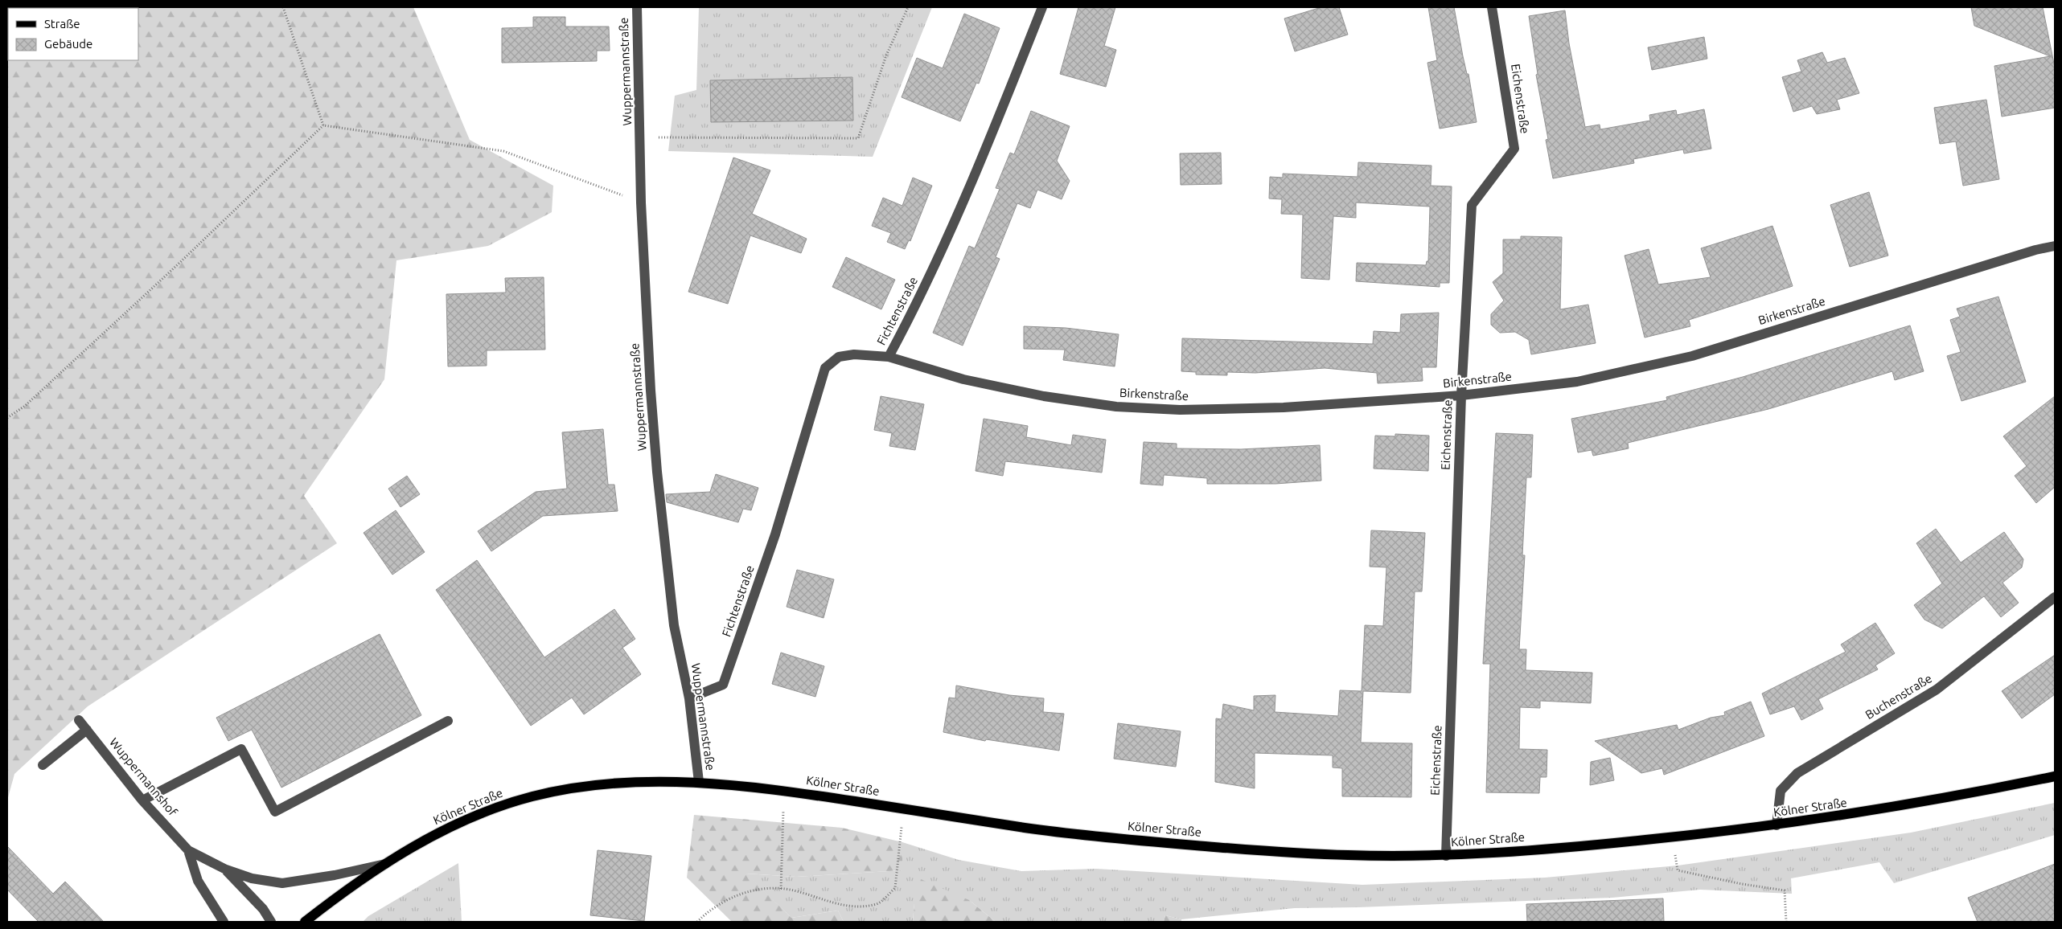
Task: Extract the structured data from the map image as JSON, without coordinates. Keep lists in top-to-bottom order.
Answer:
{
  "streets": {
    "main road": ["Kölner Straße"],
    "street": [
      "Wuppermannstraße",
      "Eichenstraße",
      "Fichtenstraße",
      "Birkenstraße",
      "Buchenstraße",
      "Wuppermannshof"
    ]
  },
  "crossings": [
    ["Wuppermannstraße", "Fichtenstraße"],
    ["Wuppermannstraße", "Kölner Straße"],
    ["Eichenstraße", "Birkenstraße"],
    ["Eichenstraße", "Kölner Straße"],
    ["Fichtenstraße", "Birkenstraße"],
    ["Buchenstraße", "Kölner Straße"],
    ["Wuppermannshof", "Kölner Straße"]
  ],
  "legend": ["Straße", "Gebäude"]
}
